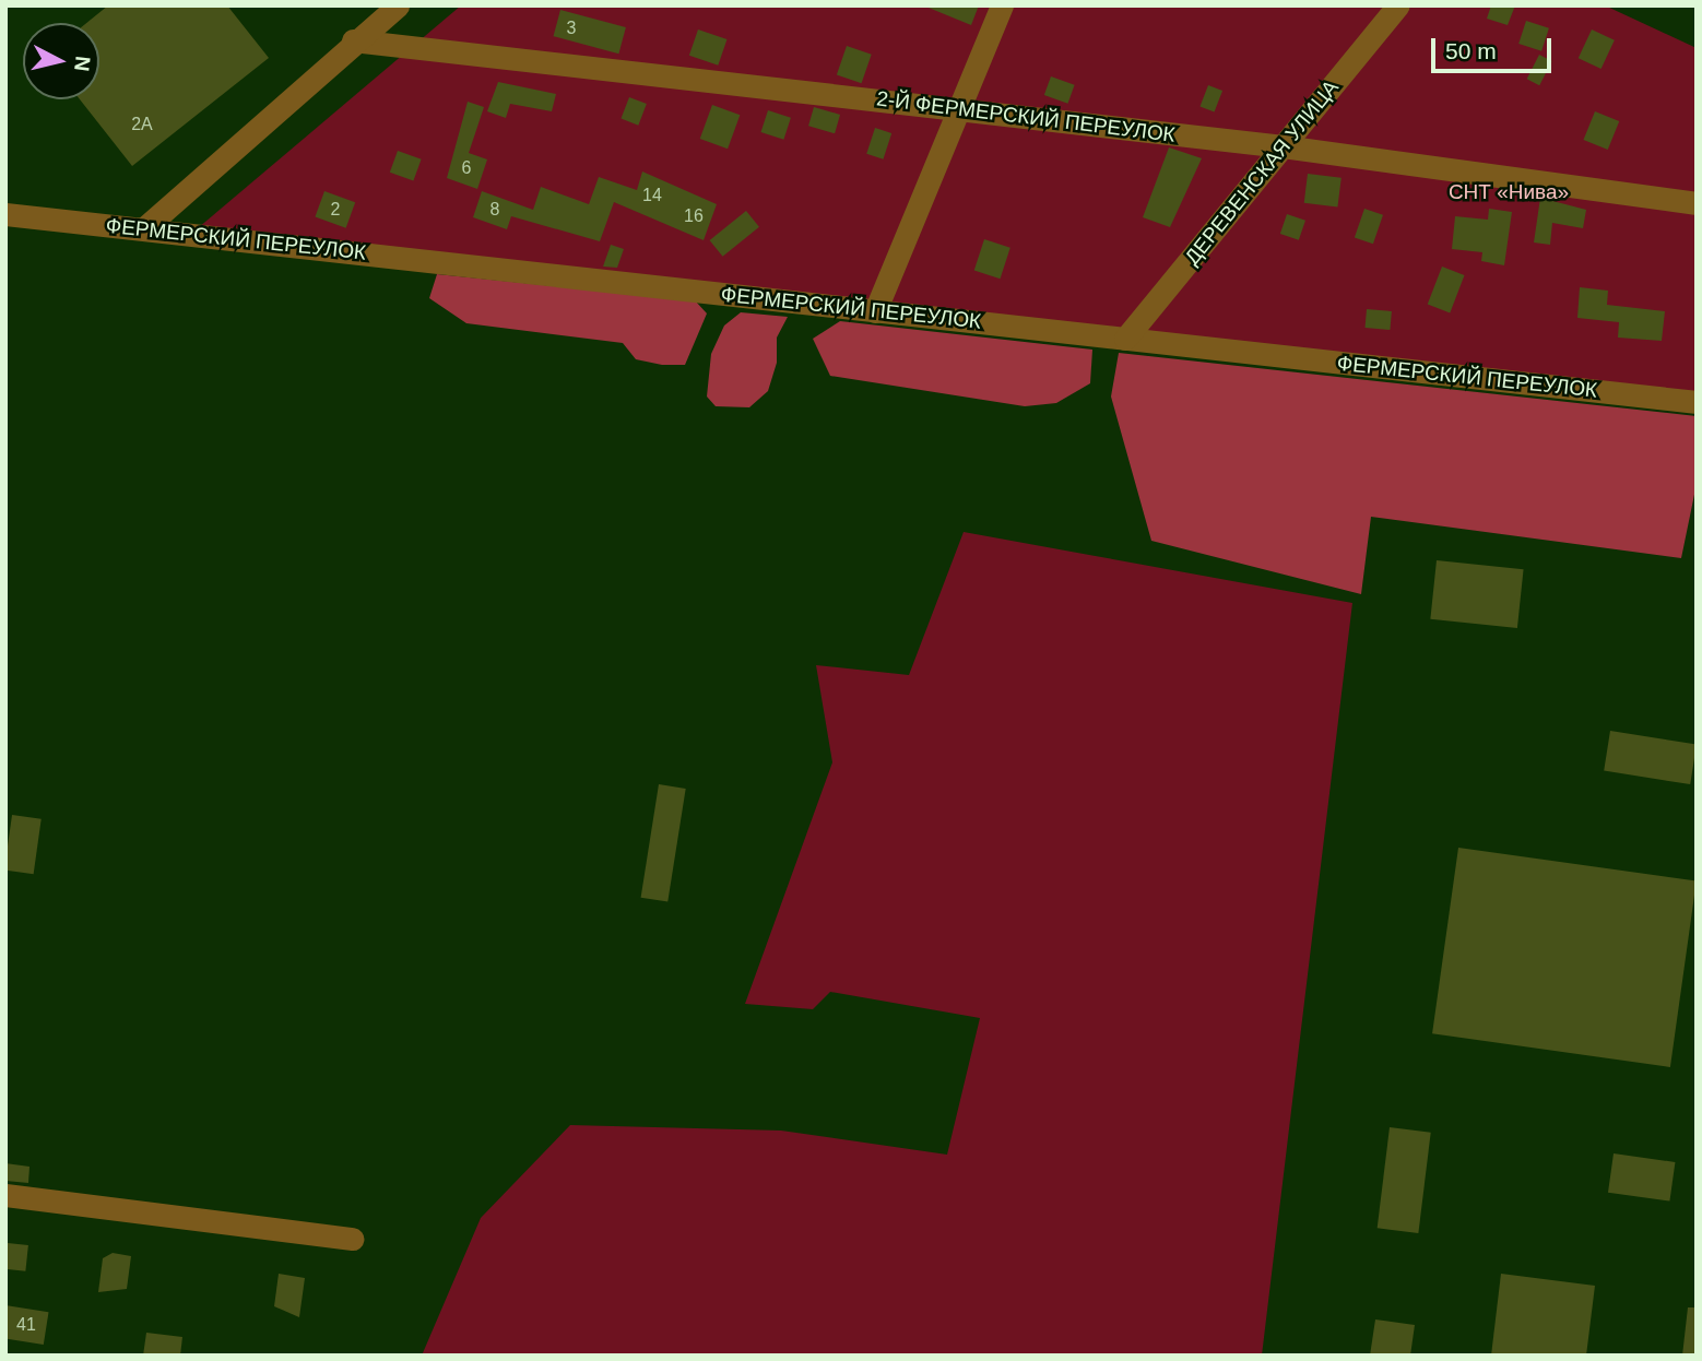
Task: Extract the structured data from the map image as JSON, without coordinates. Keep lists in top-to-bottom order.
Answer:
{
  "streets": {
    "street": ["2-Й ФЕРМЕРСКИЙ ПЕРЕУЛОК", "ДЕРЕВЕНСКАЯ УЛИЦА", "ФЕРМЕРСКИЙ ПЕРЕУЛОК"]
  },
  "crossings": [
    ["2-Й ФЕРМЕРСКИЙ ПЕРЕУЛОК", "ДЕРЕВЕНСКАЯ УЛИЦА"],
    ["ДЕРЕВЕНСКАЯ УЛИЦА", "ФЕРМЕРСКИЙ ПЕРЕУЛОК"]
  ],
  "parks": ["СНТ «Нива»"],
  "house_numbers": [
    "3",
    "2А",
    "6",
    "14",
    "2",
    "8",
    "16",
    "41"
  ],
  "scale_bar": "50 m",
  "north": "right"
}
